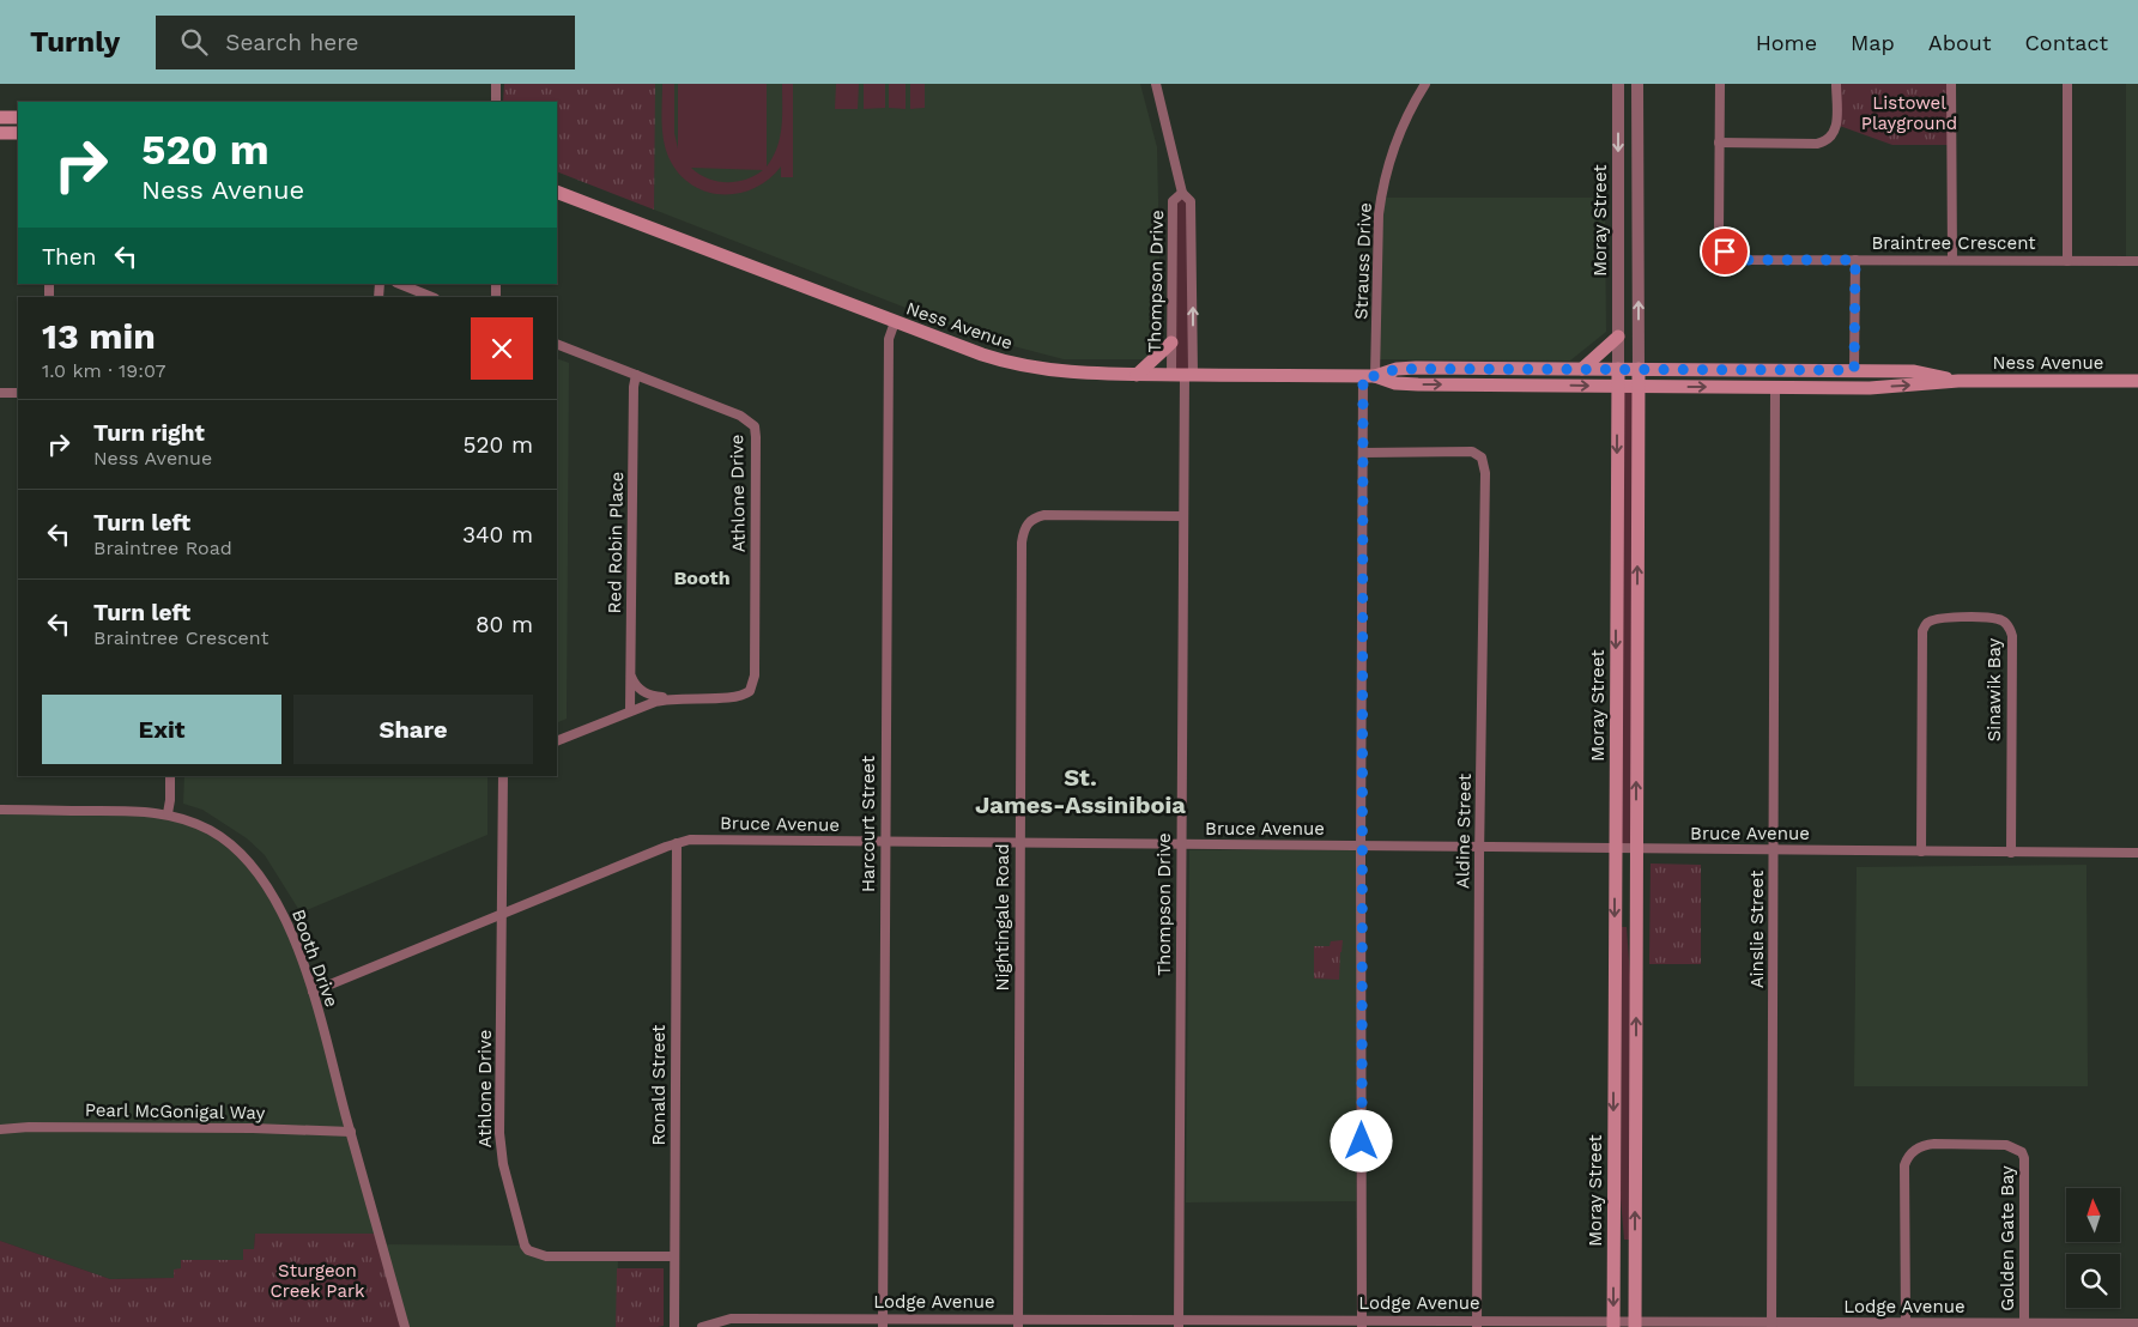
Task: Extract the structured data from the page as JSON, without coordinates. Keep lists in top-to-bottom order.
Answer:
{
  "streets": {
    "main road": ["Moray Street", "Ness Avenue"],
    "street": [
      "Braintree Crescent",
      "Strauss Drive",
      "Thompson Drive",
      "Athlone Drive",
      "Red Robin Place",
      "Sinawik Bay",
      "Bruce Avenue",
      "Harcourt Street",
      "Aldine Street",
      "Nightingale Road",
      "Ainslie Street",
      "Booth Drive",
      "Ronald Street",
      "Pearl McGonigal Way",
      "Golden Gate Bay",
      "Lodge Avenue"
    ]
  },
  "crossings": [
    ["Moray Street", "Ness Avenue"],
    ["Moray Street", "Bruce Avenue"],
    ["Moray Street", "Lodge Avenue"],
    ["Strauss Drive", "Ness Avenue"],
    ["Strauss Drive", "Bruce Avenue"],
    ["Strauss Drive", "Aldine Street"],
    ["Strauss Drive", "Lodge Avenue"],
    ["Thompson Drive", "Ness Avenue"],
    ["Thompson Drive", "Bruce Avenue"],
    ["Thompson Drive", "Nightingale Road"],
    ["Thompson Drive", "Lodge Avenue"],
    ["Ness Avenue", "Harcourt Street"],
    ["Ness Avenue", "Ainslie Street"],
    ["Athlone Drive", "Red Robin Place"],
    ["Athlone Drive", "Bruce Avenue"],
    ["Athlone Drive", "Ronald Street"],
    ["Sinawik Bay", "Bruce Avenue"],
    ["Bruce Avenue", "Harcourt Street"],
    ["Bruce Avenue", "Aldine Street"],
    ["Bruce Avenue", "Nightingale Road"],
    ["Bruce Avenue", "Ainslie Street"],
    ["Bruce Avenue", "Booth Drive"],
    ["Bruce Avenue", "Ronald Street"],
    ["Harcourt Street", "Lodge Avenue"],
    ["Aldine Street", "Lodge Avenue"],
    ["Nightingale Road", "Lodge Avenue"],
    ["Ainslie Street", "Lodge Avenue"],
    ["Booth Drive", "Pearl McGonigal Way"],
    ["Golden Gate Bay", "Lodge Avenue"]
  ],
  "districts": ["Booth", "St. James-Assiniboia"],
  "parks": ["Listowel Playground", "Sturgeon Creek Park"],
  "north": "top",
  "page": {
    "header": "Turnly",
    "search": "Search here",
    "nav": [
      "Home",
      "Map",
      "About",
      "Contact"
    ],
    "turn": ["520 m", "Ness Avenue"],
    "then": "Then",
    "heading": ["13 min", "1.0 km · 19:07"],
    "list": [
      {
        "name": "Turn right",
        "note": "Ness Avenue",
        "value": "520 m"
      },
      {
        "name": "Turn left",
        "note": "Braintree Road",
        "value": "340 m"
      },
      {
        "name": "Turn left",
        "note": "Braintree Crescent",
        "value": "80 m"
      }
    ],
    "buttons": ["Exit", "Share"]
  }
}
